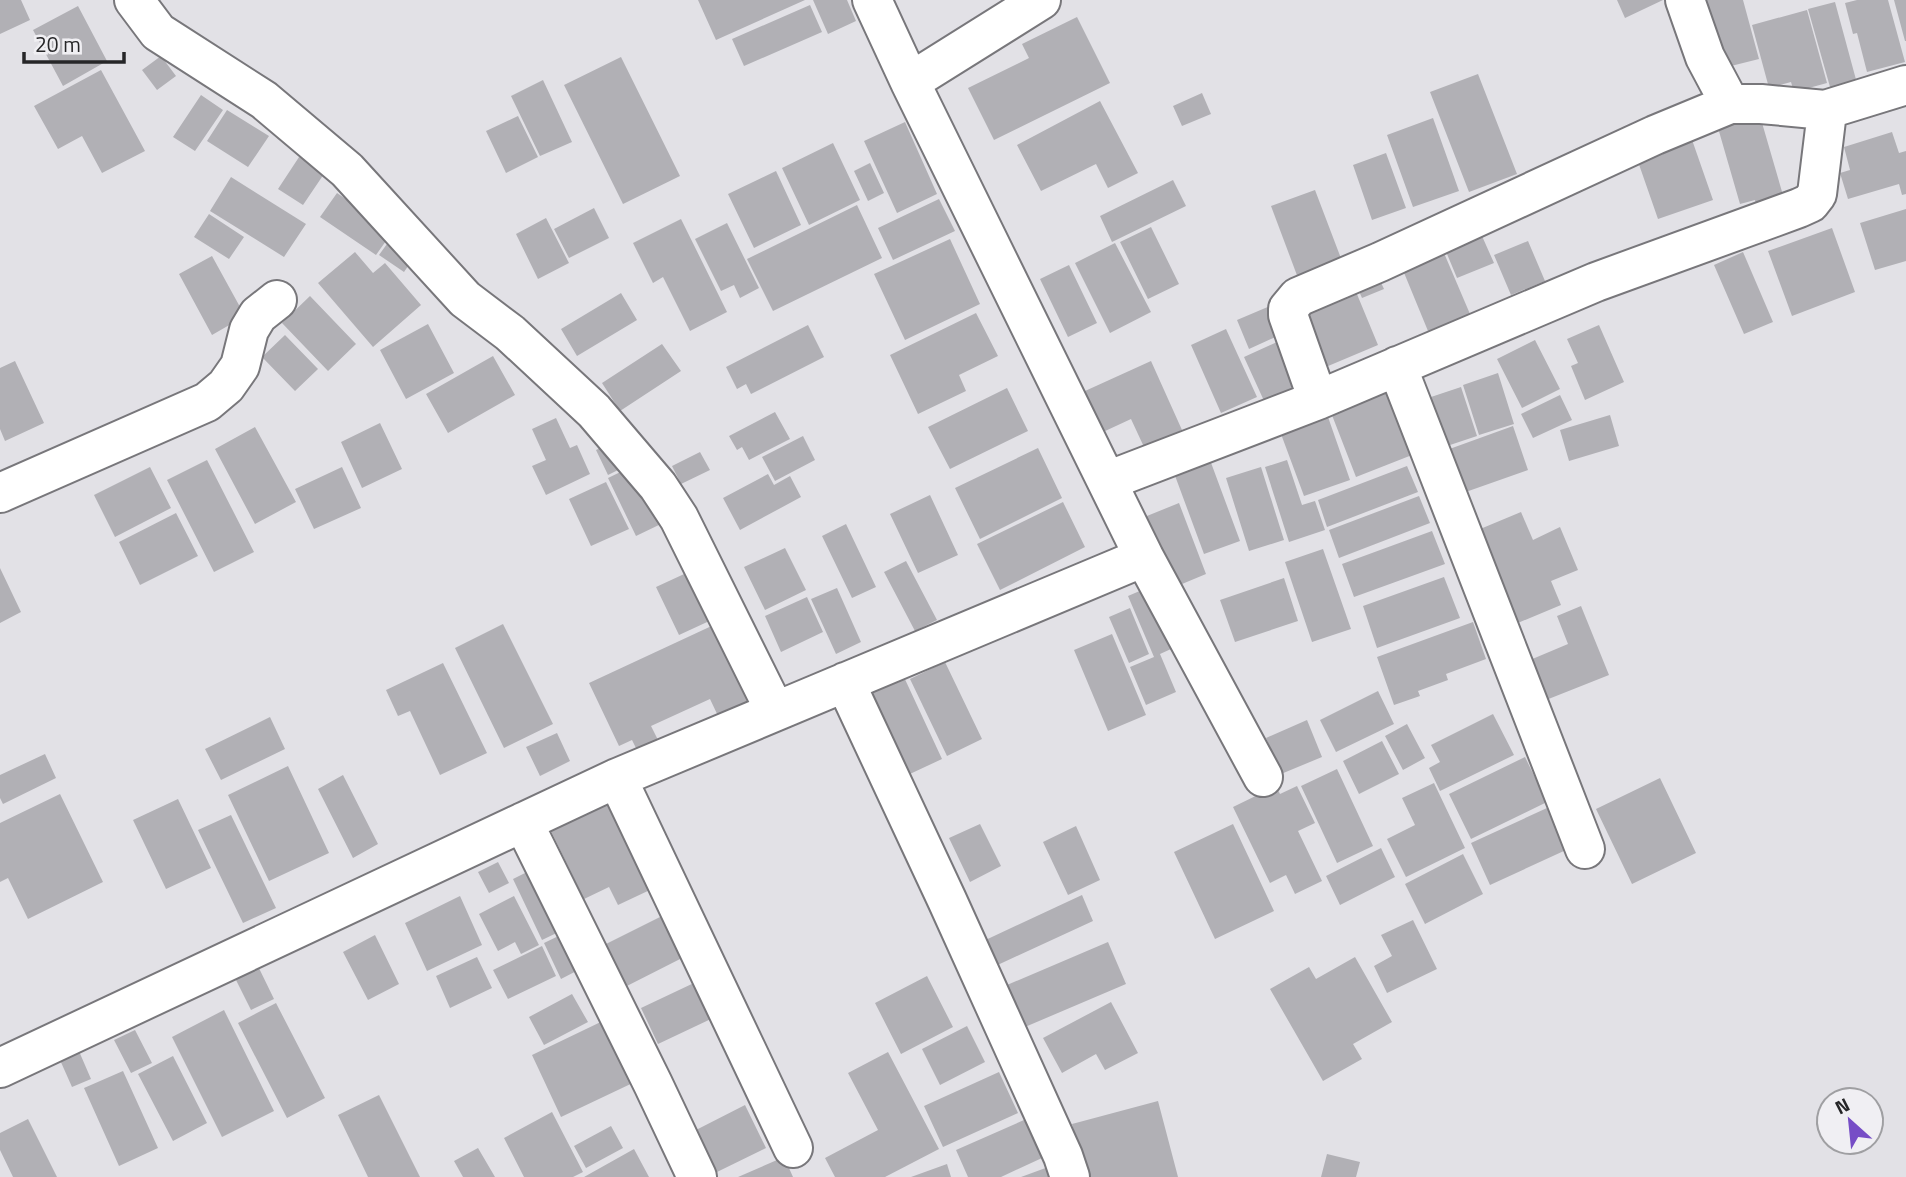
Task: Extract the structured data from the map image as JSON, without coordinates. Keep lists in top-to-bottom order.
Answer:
{
  "scale_bar": "20 m",
  "north": "top left"
}
